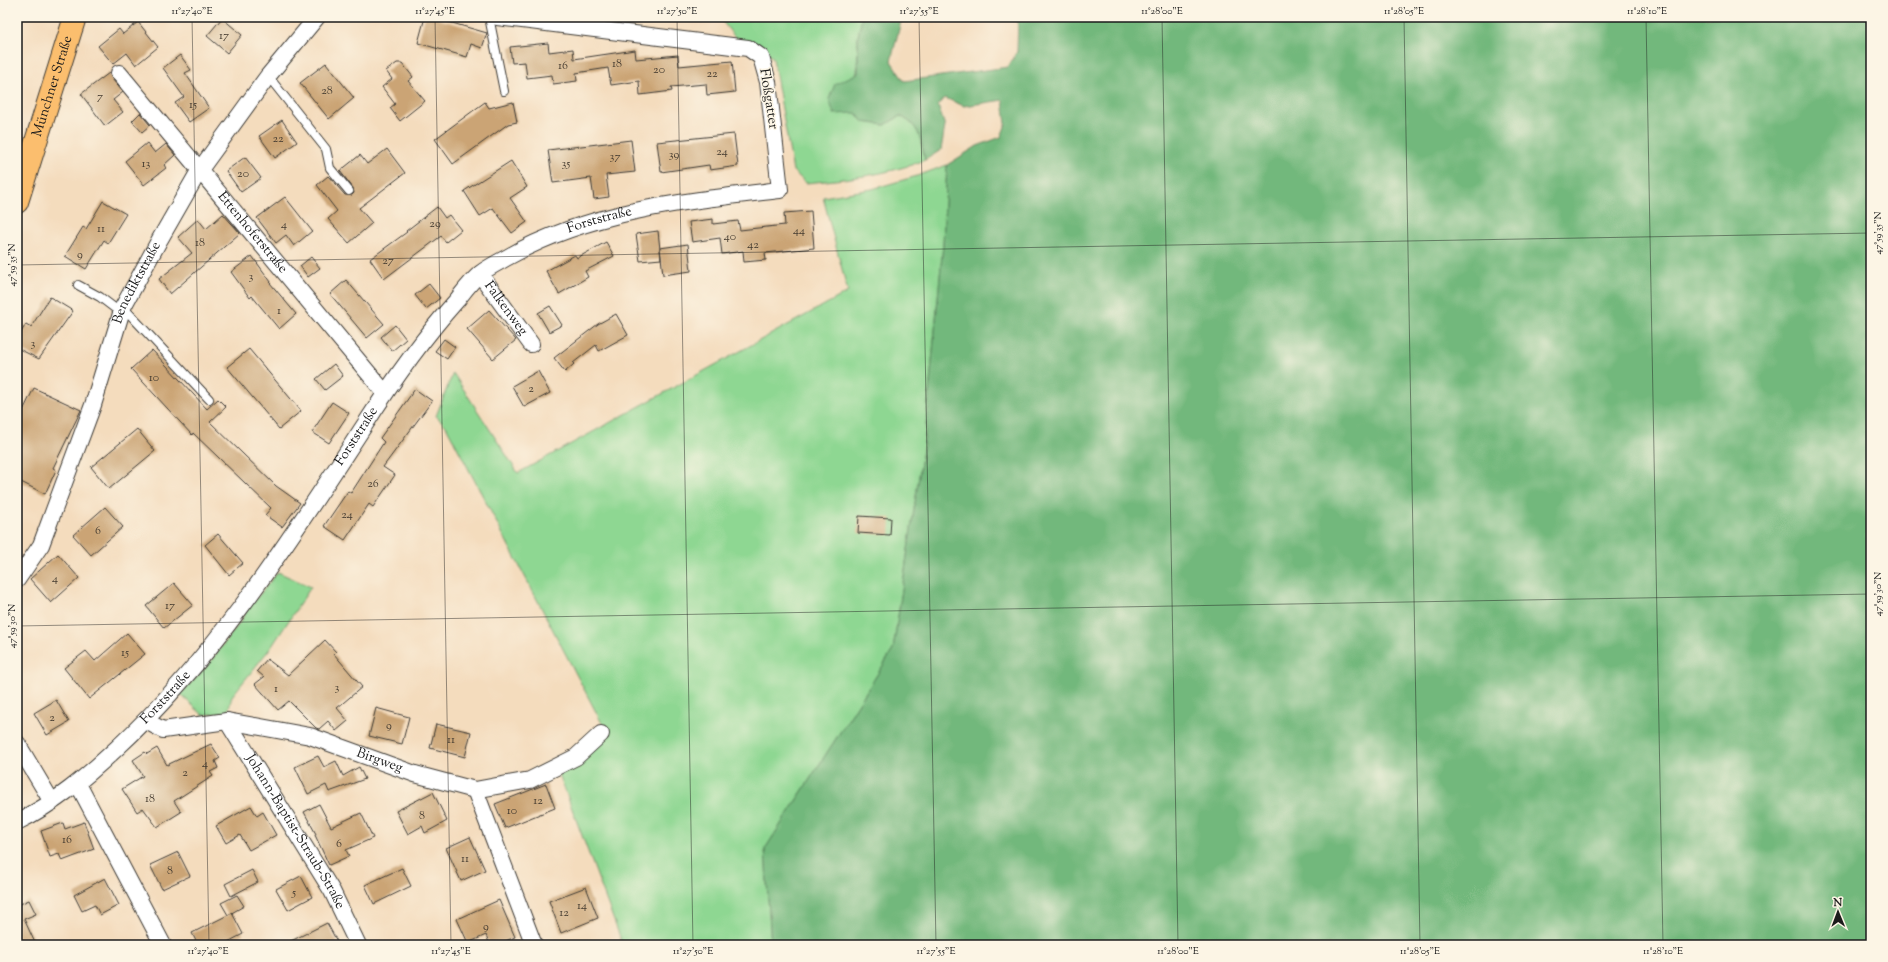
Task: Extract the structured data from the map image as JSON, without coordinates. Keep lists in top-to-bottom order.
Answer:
{
  "streets": {
    "main road": ["Münchner Straße"],
    "street": [
      "Floßgatter",
      "Forststraße",
      "Ettenhoferstraße",
      "Benediktstraße",
      "Falkenweg",
      "Birgweg",
      "Johann-Baptist-Straub-Straße"
    ]
  },
  "crossings": [
    ["Floßgatter", "Forststraße"],
    ["Forststraße", "Ettenhoferstraße"],
    ["Forststraße", "Falkenweg"],
    ["Forststraße", "Birgweg"],
    ["Ettenhoferstraße", "Benediktstraße"],
    ["Birgweg", "Johann-Baptist-Straub-Straße"]
  ],
  "house_numbers": [
    "17",
    "18",
    "16",
    "20",
    "22",
    "28",
    "7",
    "15",
    "22",
    "24",
    "39",
    "37",
    "13",
    "35",
    "20",
    "29",
    "4",
    "11",
    "44",
    "40",
    "18",
    "42",
    "9",
    "27",
    "3",
    "1",
    "3",
    "10",
    "2",
    "26",
    "24",
    "6",
    "4",
    "17",
    "15",
    "3",
    "1",
    "2",
    "9",
    "11",
    "4",
    "2",
    "18",
    "12",
    "10",
    "8",
    "16",
    "6",
    "11",
    "8",
    "5",
    "14",
    "12",
    "9"
  ],
  "north": "top",
  "coordinates": [
    "11°27'40\"E",
    "11°27'45\"E",
    "11°27'50\"E",
    "11°27'55\"E",
    "11°28'00\"E",
    "11°28'05\"E",
    "11°28'10\"E",
    "47°59'35\"N",
    "47°59'30\"N"
  ]
}
